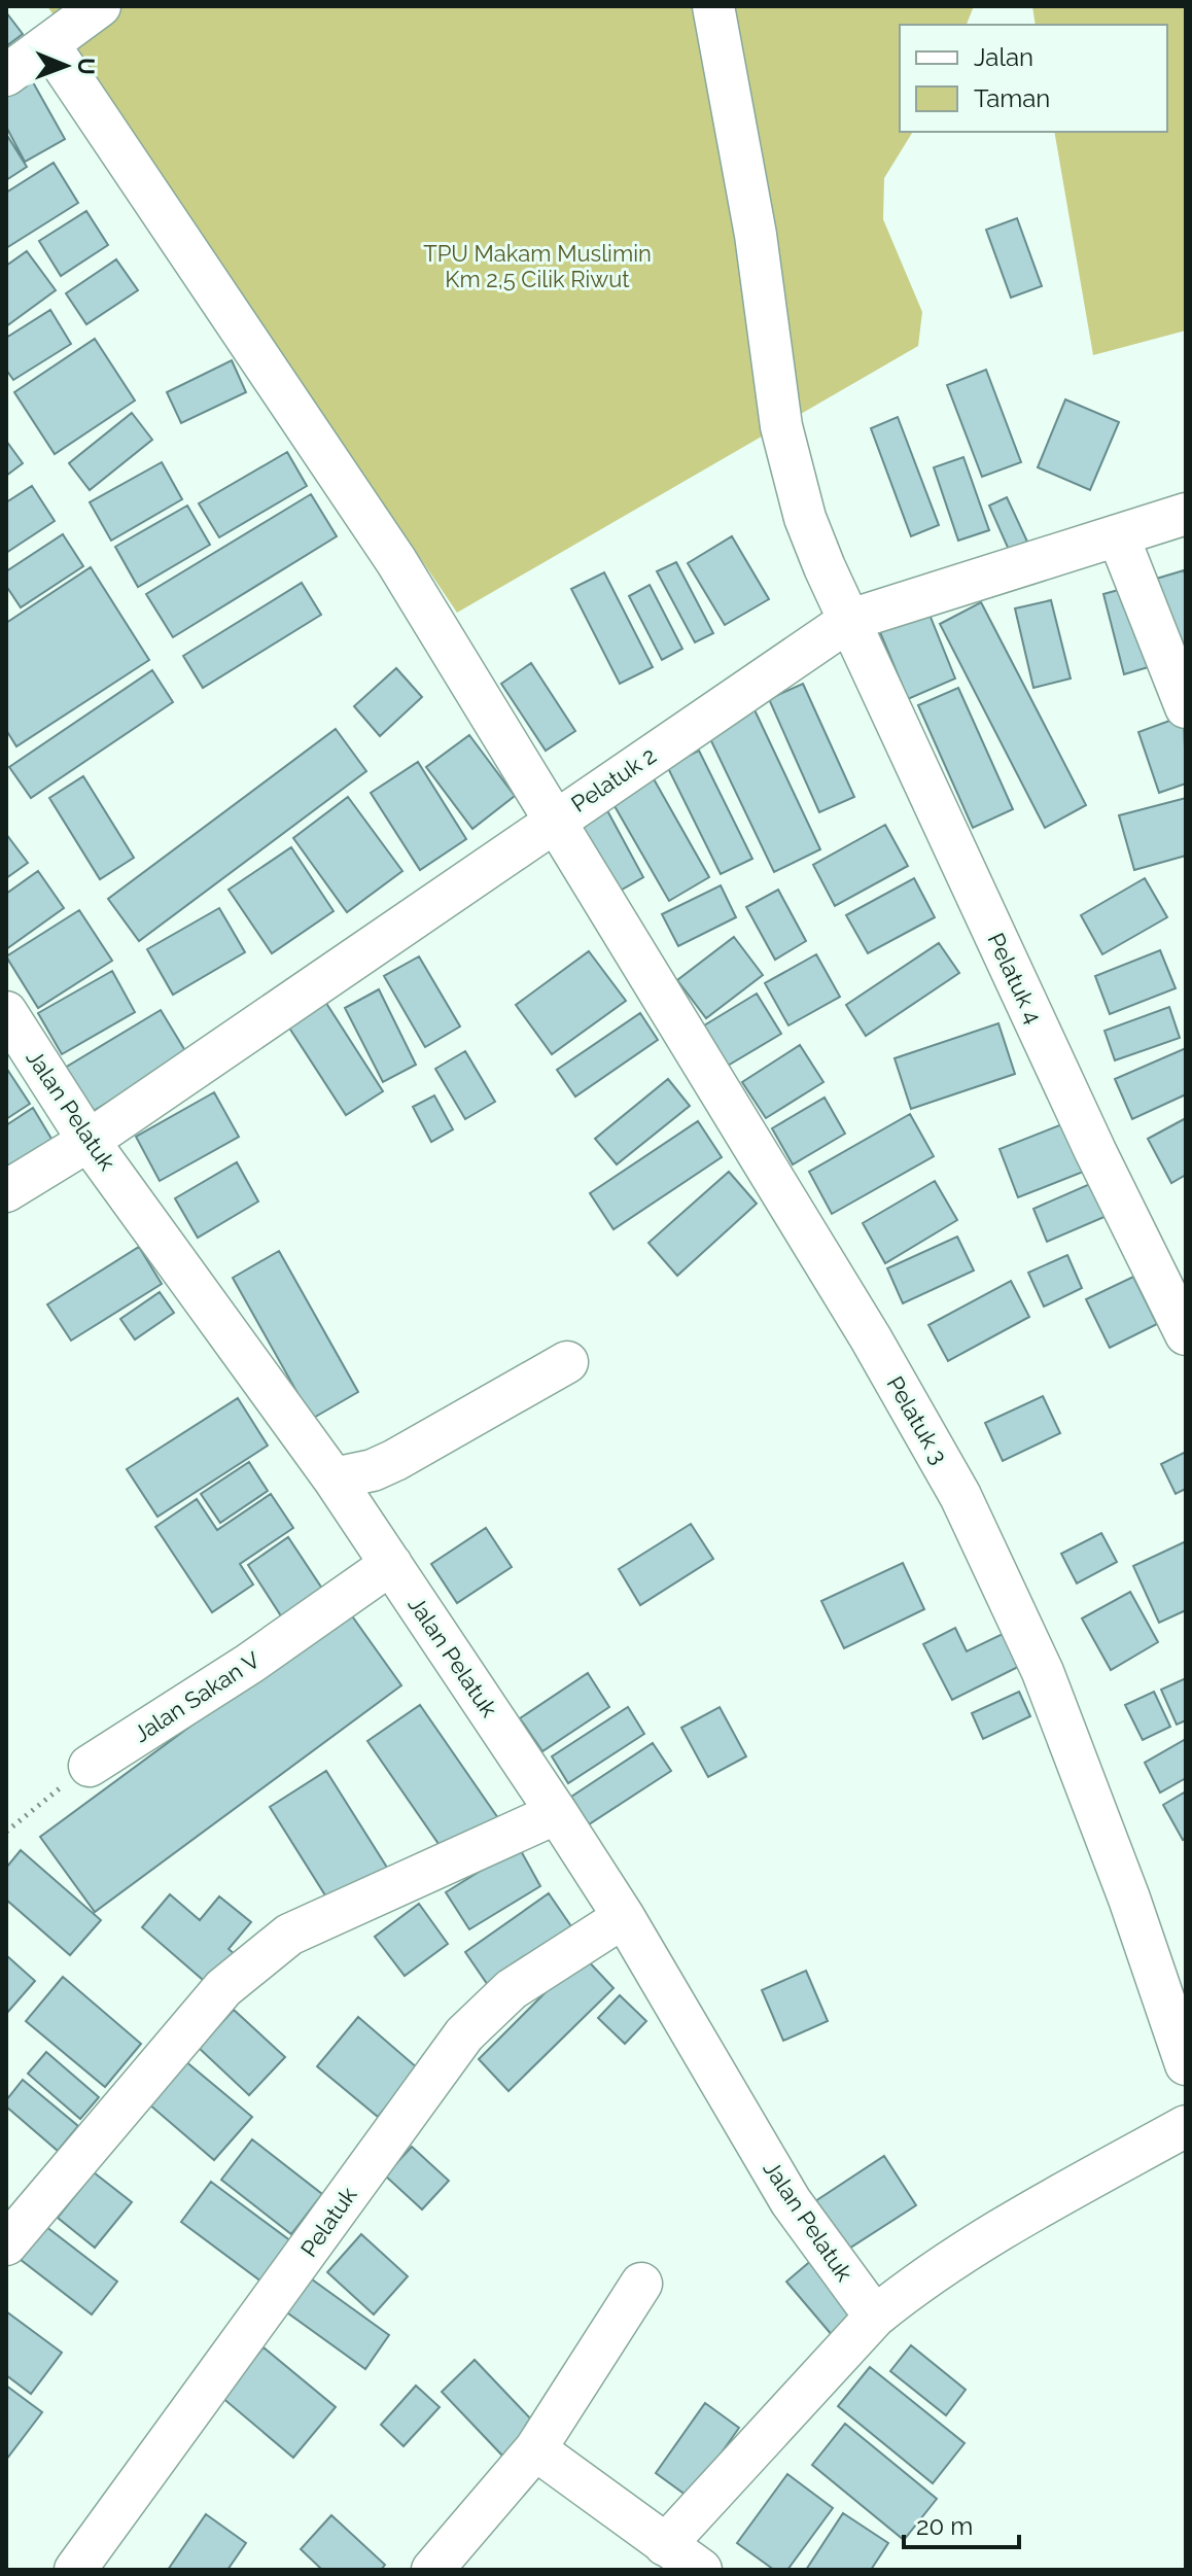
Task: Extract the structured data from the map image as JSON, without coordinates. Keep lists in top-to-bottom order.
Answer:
{
  "streets": {
    "street": [
      "Pelatuk 2",
      "Pelatuk 4",
      "Jalan Pelatuk",
      "Pelatuk 3",
      "Jalan Sakan V",
      "Pelatuk"
    ]
  },
  "crossings": [
    ["Pelatuk 2", "Pelatuk 4"],
    ["Pelatuk 2", "Jalan Pelatuk"],
    ["Pelatuk 2", "Pelatuk 3"],
    ["Jalan Pelatuk", "Jalan Sakan V"],
    ["Jalan Pelatuk", "Pelatuk"]
  ],
  "parks": ["TPU Makam Muslimin Km 2,5 Cilik Riwut"],
  "legend": ["Jalan", "Taman"],
  "scale_bar": "20 m",
  "north": "right"
}
